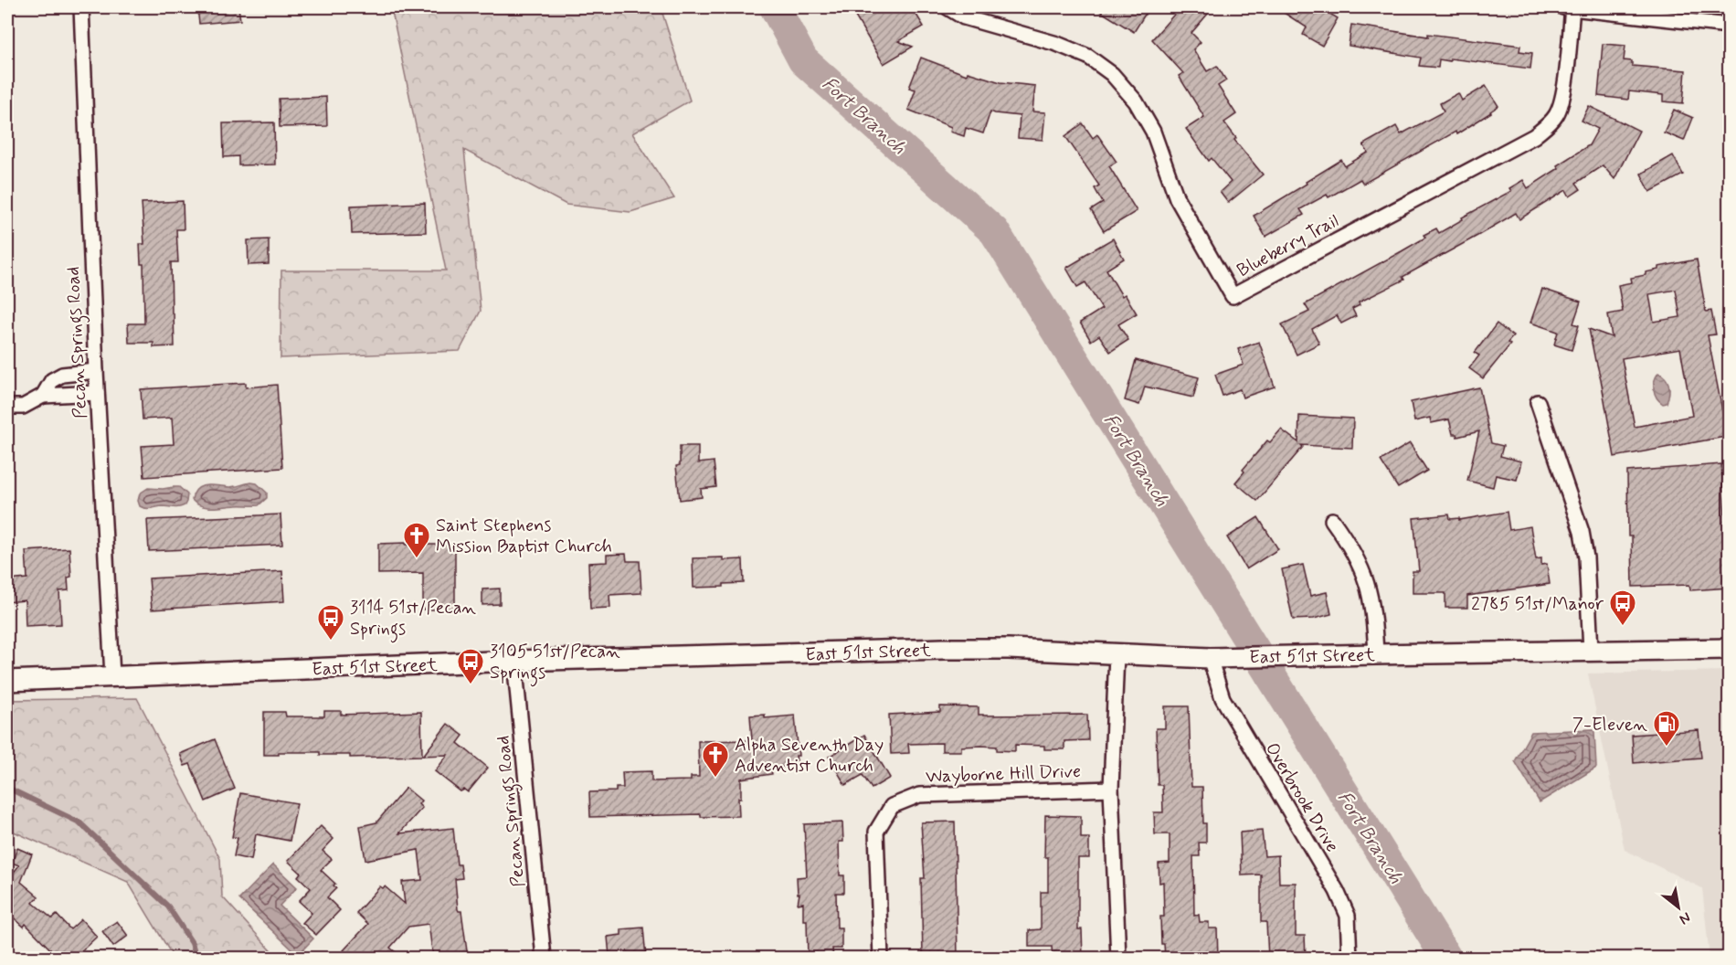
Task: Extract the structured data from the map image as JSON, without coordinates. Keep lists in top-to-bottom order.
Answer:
{
  "streets": {
    "main road": ["East 51st Street"],
    "street": [
      "Blueberry Trail",
      "Pecan Springs Road",
      "Wayborne Hill Drive",
      "Overbrook Drive"
    ]
  },
  "crossings": [
    ["Pecan Springs Road", "East 51st Street"],
    ["East 51st Street", "Overbrook Drive"]
  ],
  "water": ["Fort Branch"],
  "places": {
    "church": ["Saint Stephens Mission Baptist Church", "Alpha Seventh Day Adventist Church"],
    "bus stop": ["2785 51st/Manor", "3114 51st/Pecan Springs", "3105 51st/Pecan Springs"],
    "fuel station": ["7-Eleven"]
  },
  "north": "bottom right"
}
